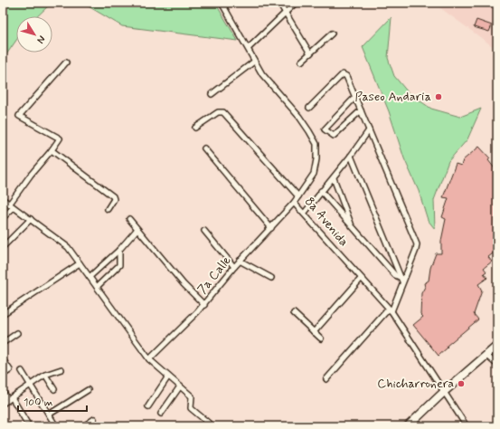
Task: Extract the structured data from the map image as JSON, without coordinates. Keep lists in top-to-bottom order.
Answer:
{
  "streets": {
    "street": ["8a Avenida", "7a Calle"]
  },
  "crossings": [
    ["8a Avenida", "7a Calle"]
  ],
  "places": ["Paseo Andaria", "Chicharronera"],
  "scale_bar": "100 m",
  "north": "bottom right"
}
